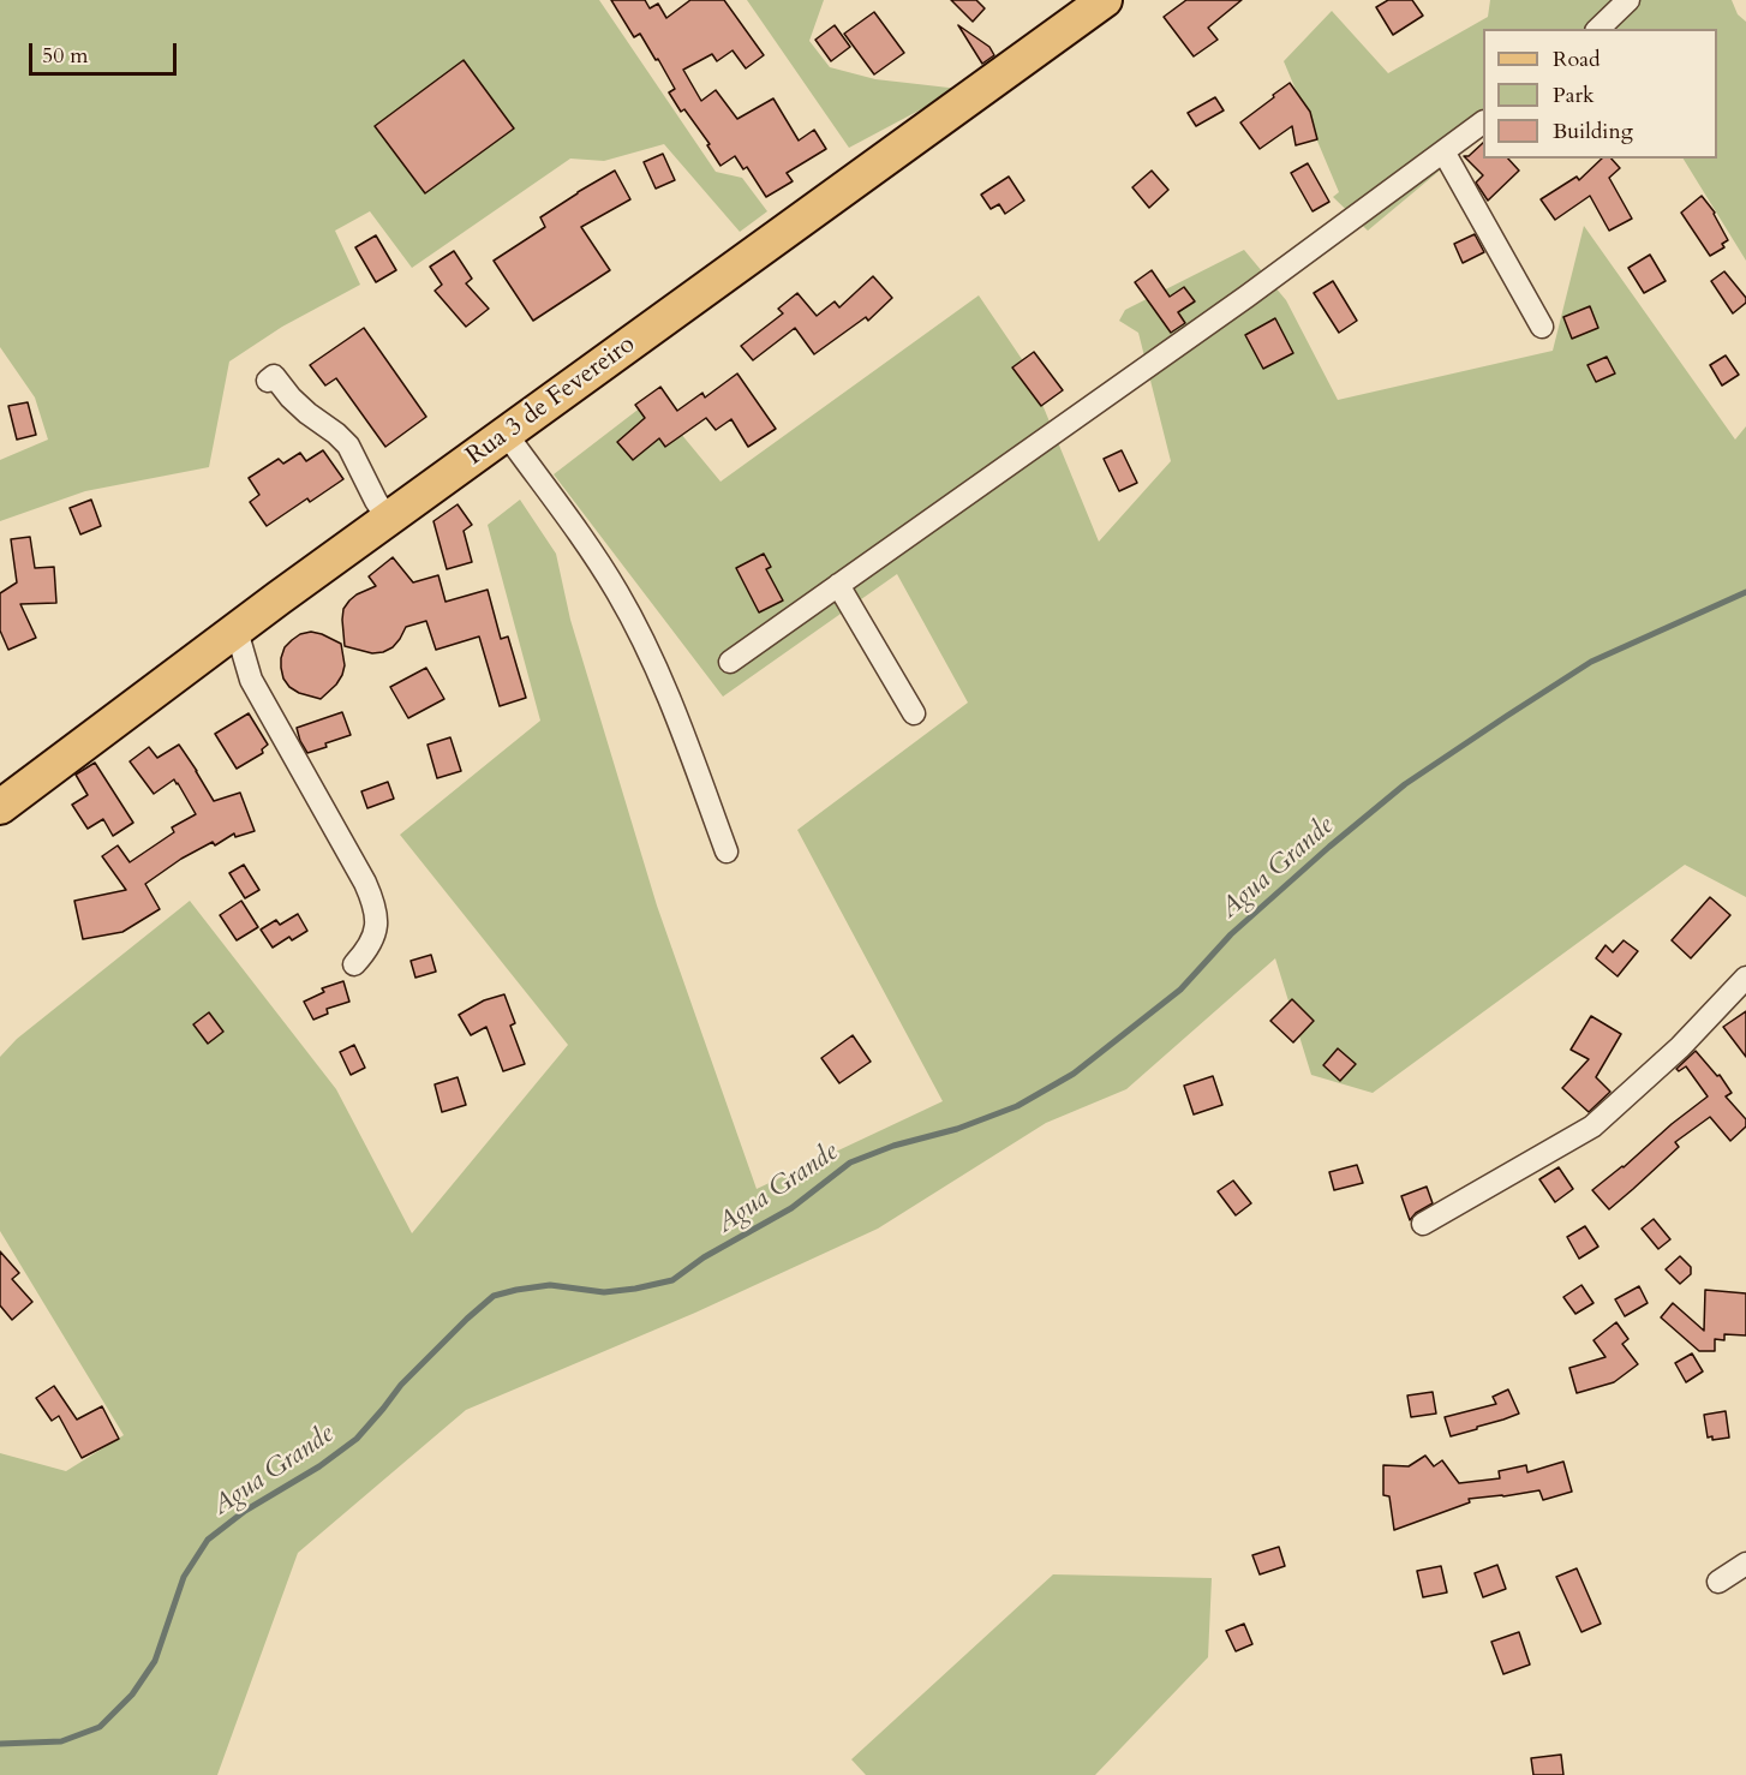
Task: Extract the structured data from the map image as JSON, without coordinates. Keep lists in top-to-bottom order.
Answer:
{
  "streets": {
    "main road": ["Rua 3 de Fevereiro"]
  },
  "water": ["Agua Grande"],
  "legend": ["Road", "Park", "Building"],
  "scale_bar": "50 m"
}
